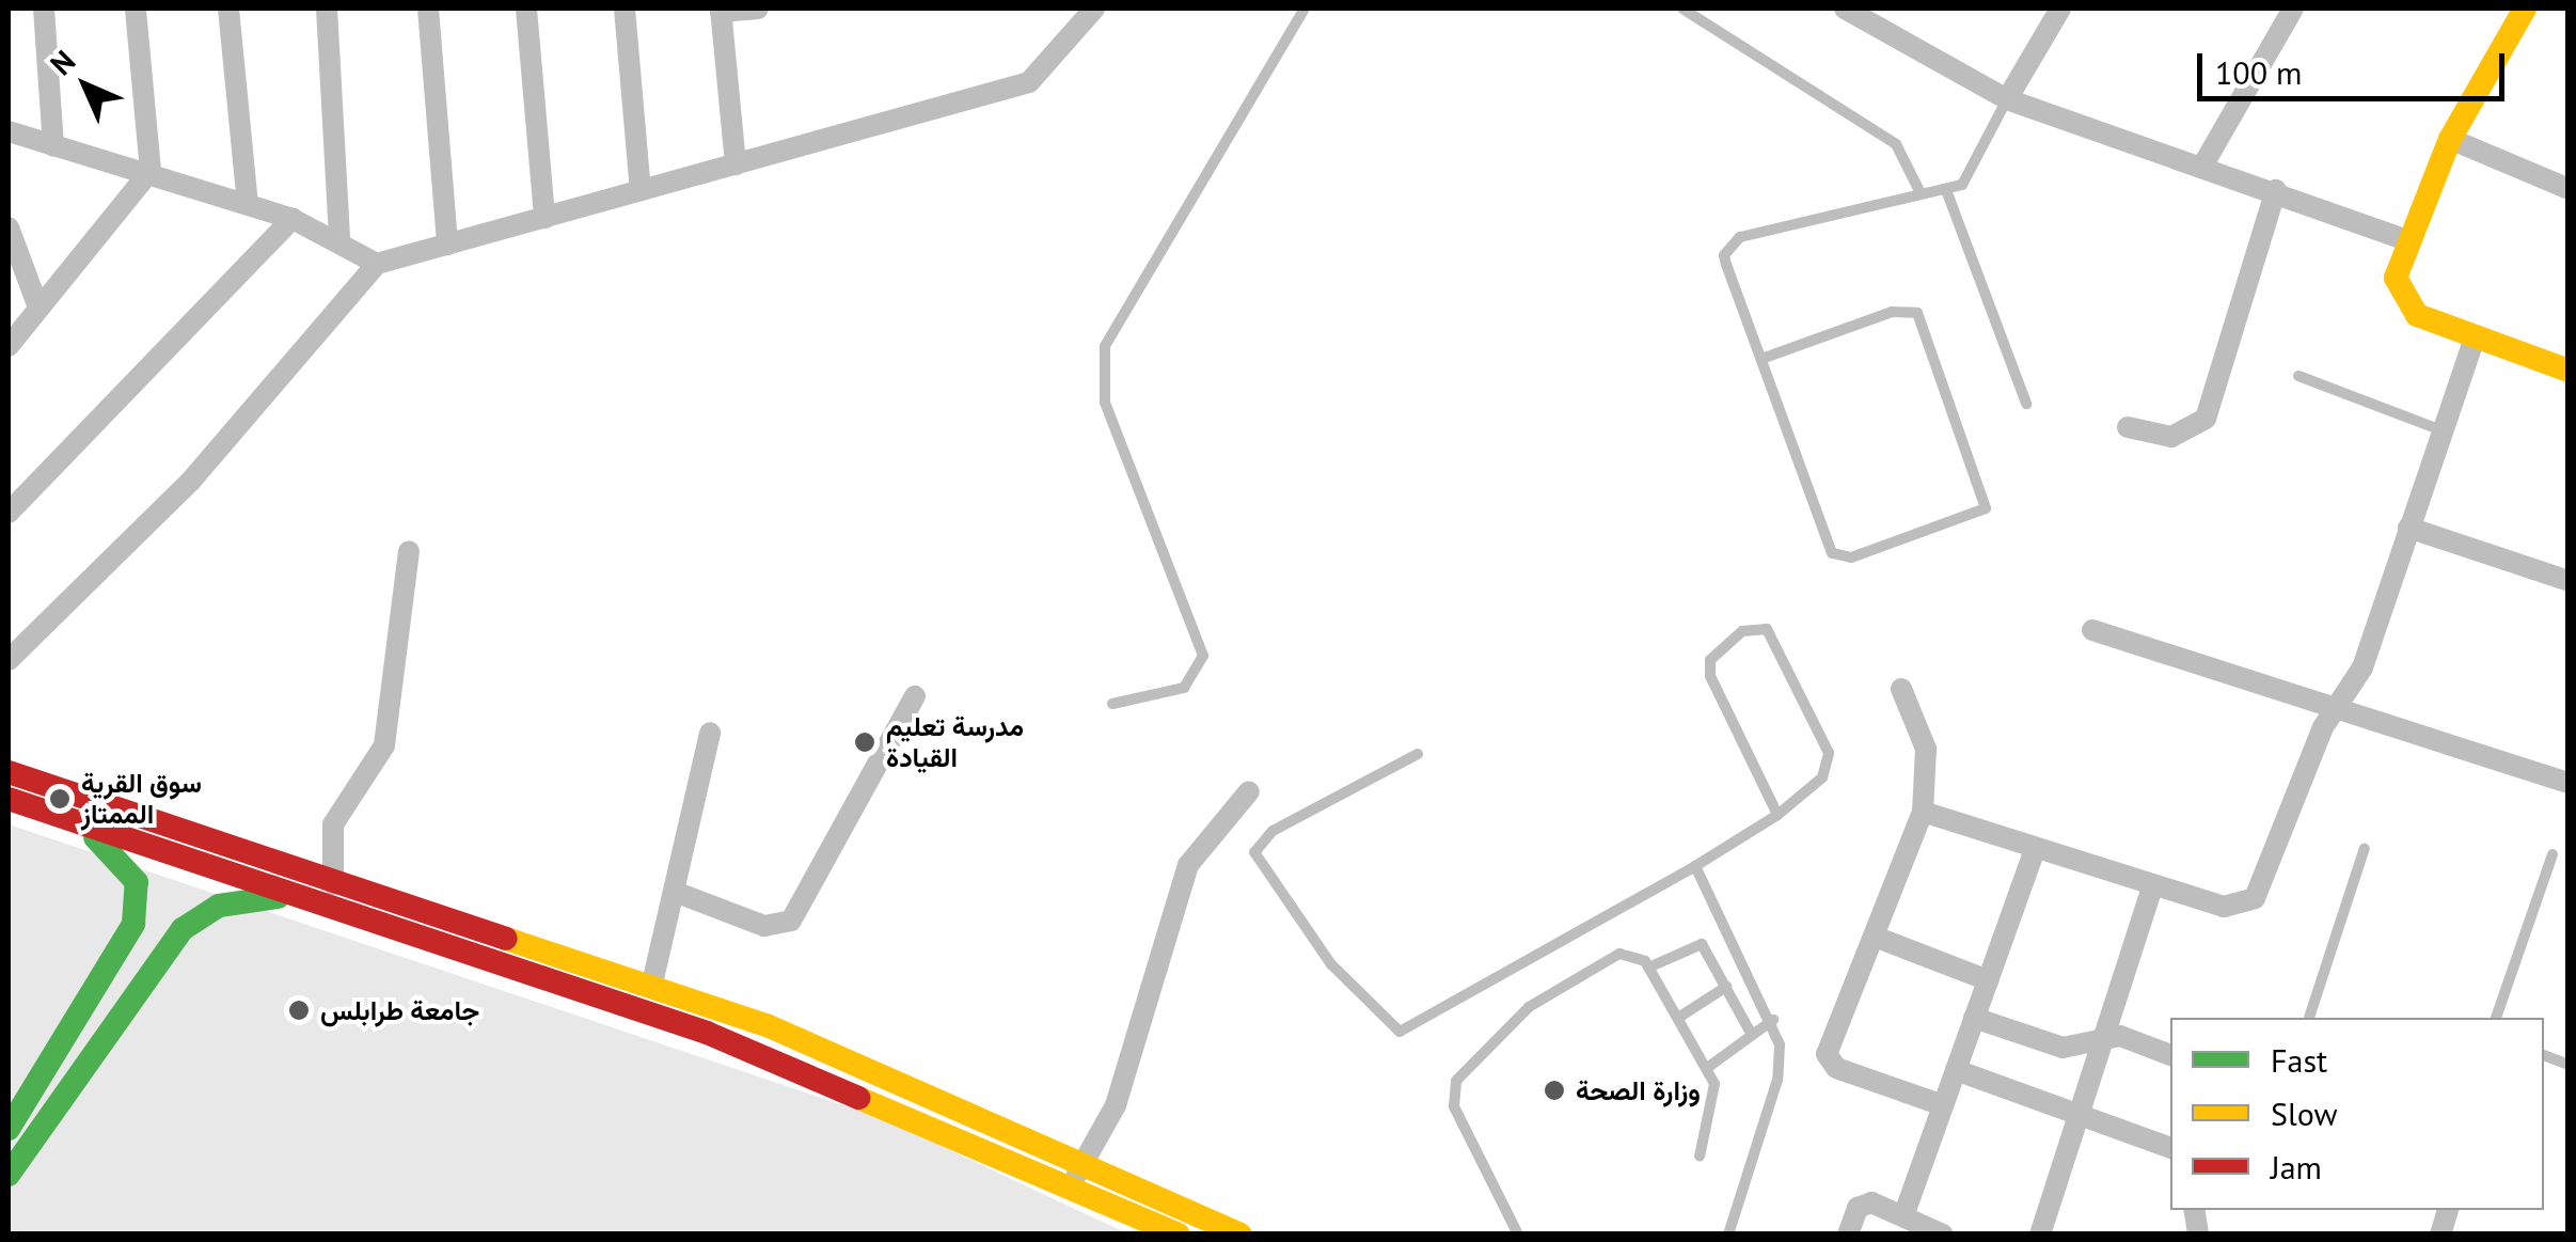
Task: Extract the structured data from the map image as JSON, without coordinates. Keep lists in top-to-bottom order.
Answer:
{
  "places": [
    "مدرسة تعليم القيادة",
    "سوق القرية الممتاز",
    "جامعة طرابلس",
    "وزارة الصحة"
  ],
  "legend": ["Fast", "Slow", "Jam"],
  "scale_bar": "100 m",
  "north": "top left"
}
